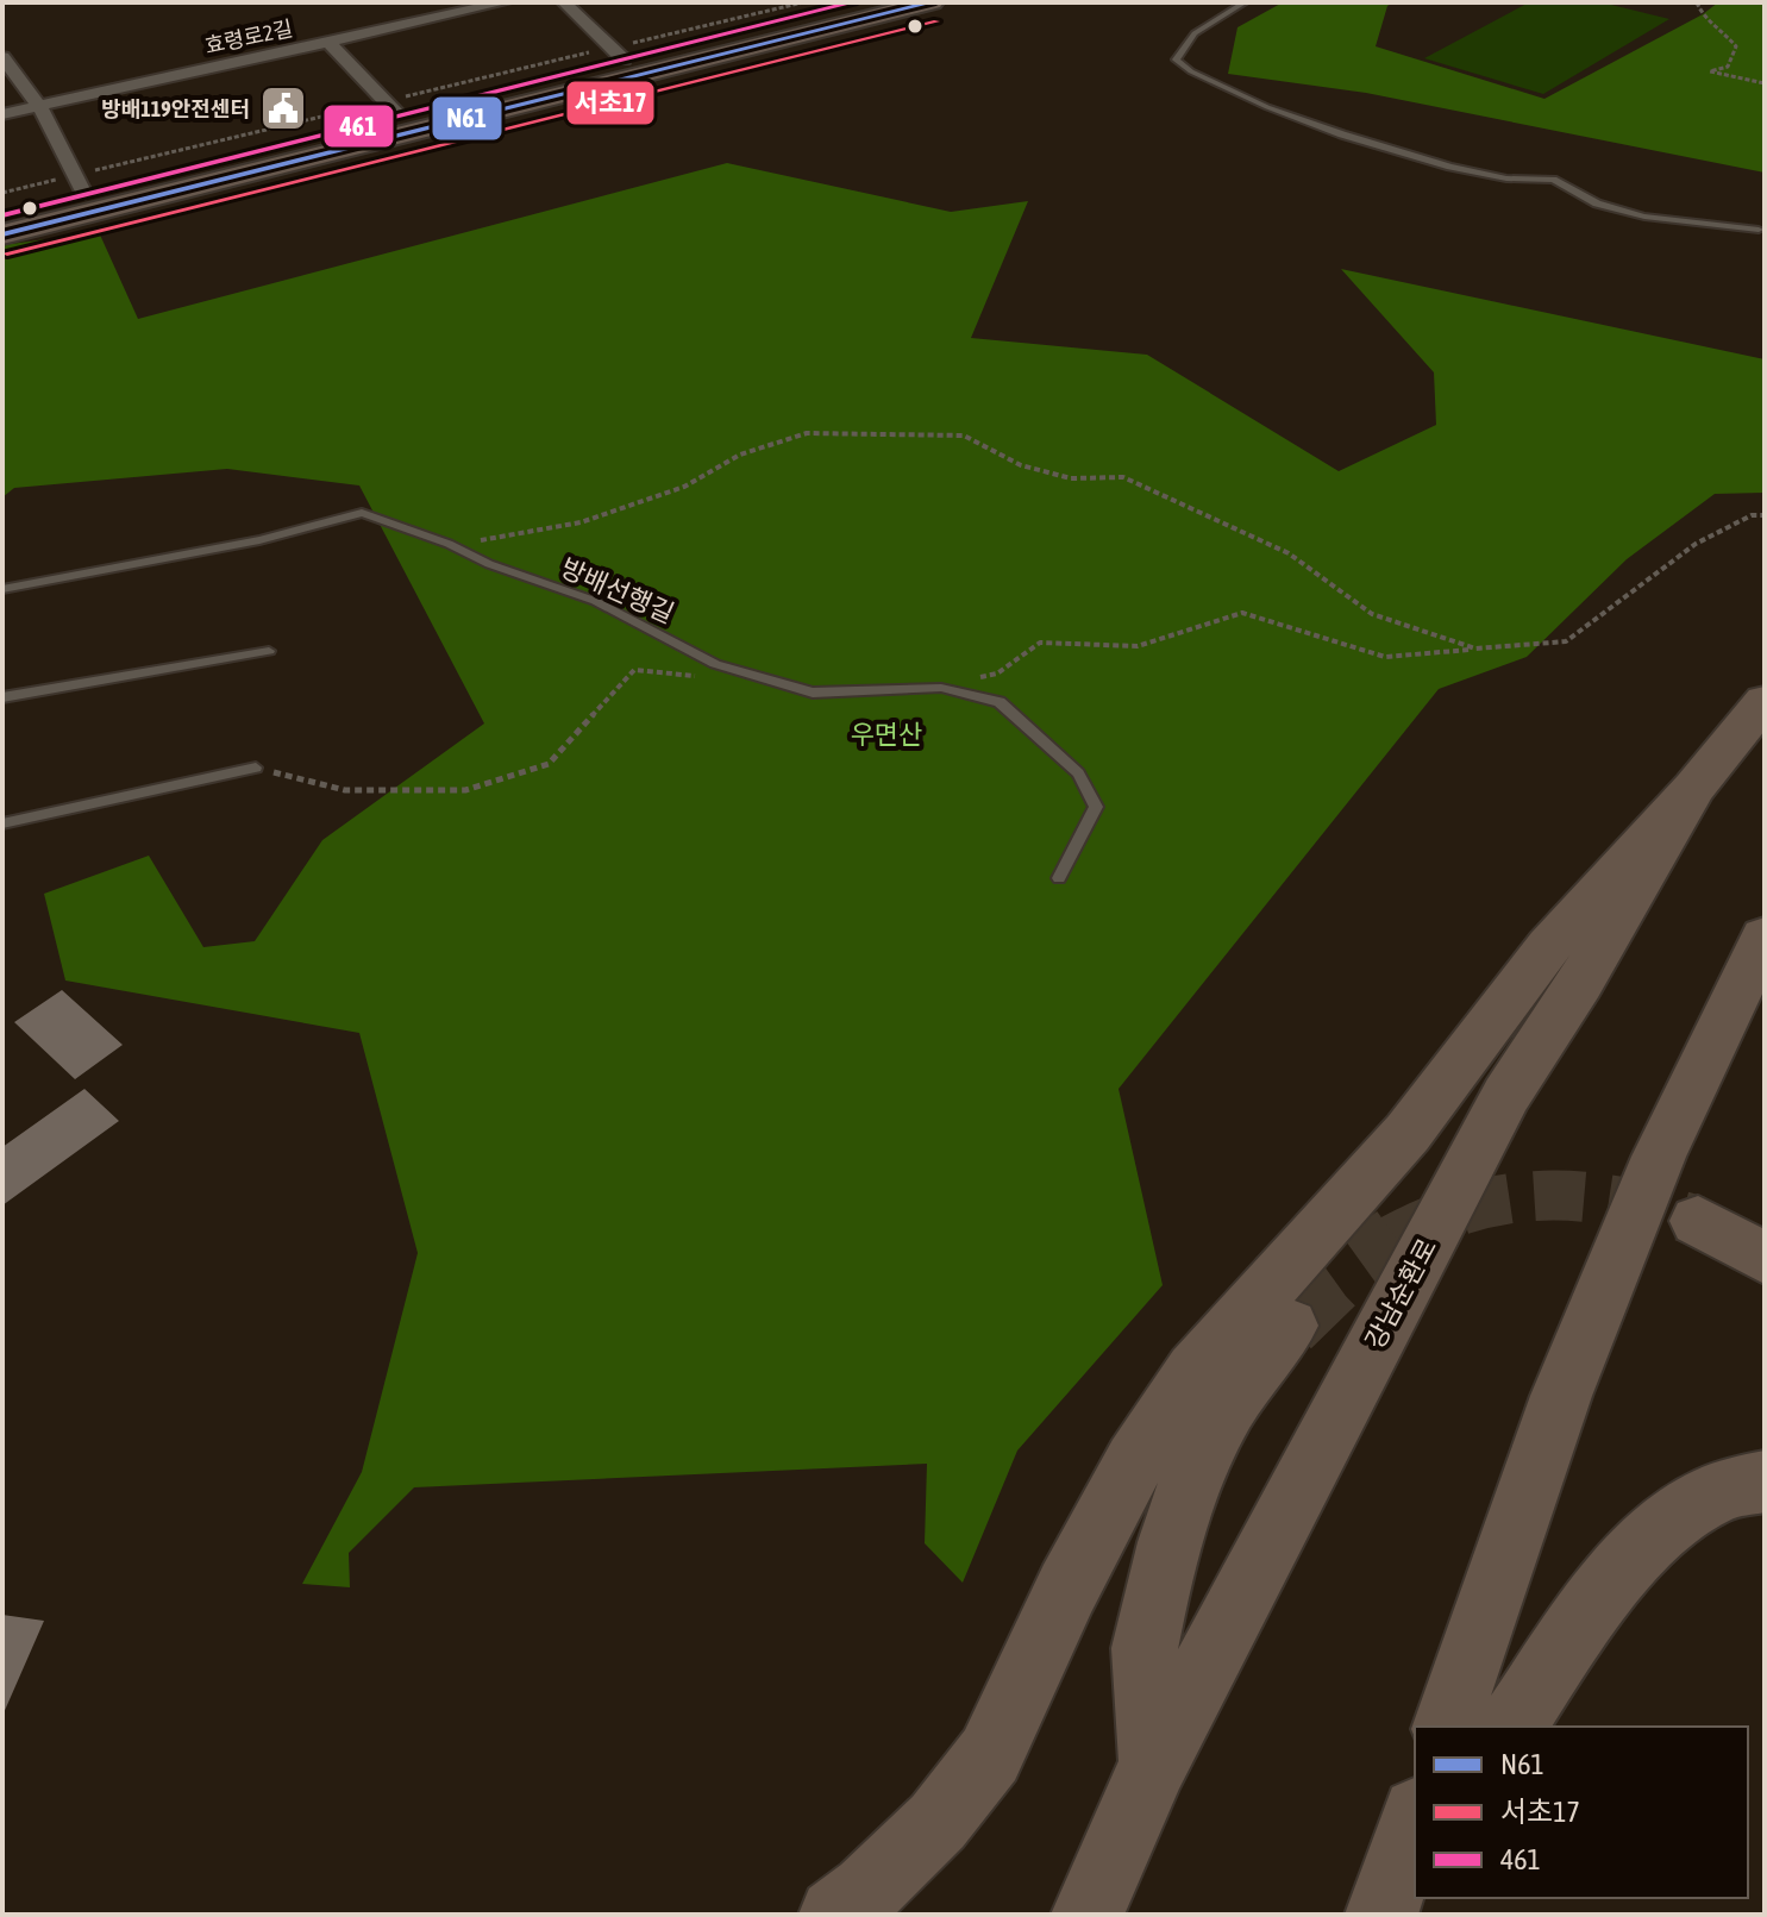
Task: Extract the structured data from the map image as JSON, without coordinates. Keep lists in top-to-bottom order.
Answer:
{
  "streets": {
    "highway": ["강남순환로"],
    "street": ["효령로2길"],
    "lane": ["방배선행길"]
  },
  "parks": ["우면산"],
  "places": {
    "public building": ["방배119안전센터"]
  },
  "lines": ["transit line N61", "transit line 461", "transit line 서초17"],
  "legend": ["N61", "서초17", "461"]
}
